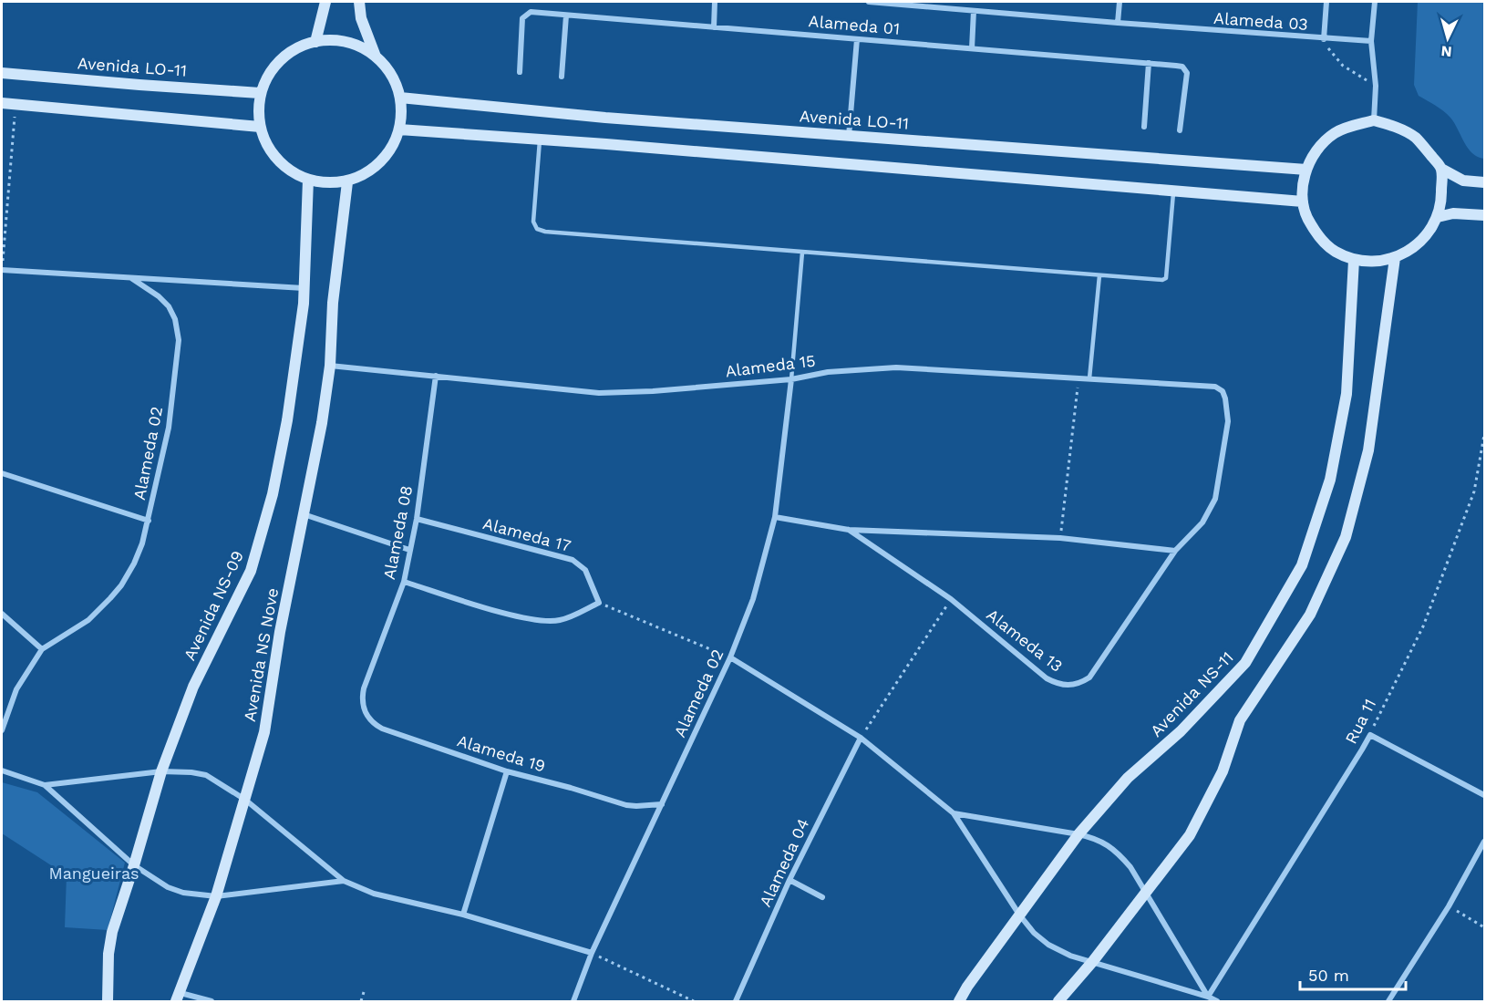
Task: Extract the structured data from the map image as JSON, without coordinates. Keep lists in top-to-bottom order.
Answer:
{
  "streets": {
    "street": [
      "Alameda 03",
      "Alameda 01",
      "Avenida LO-11",
      "Alameda 15",
      "Alameda 02",
      "Alameda 08",
      "Alameda 17",
      "Avenida NS-09",
      "Alameda 13",
      "Avenida NS Nove",
      "Avenida NS-11",
      "Rua 11",
      "Alameda 19",
      "Alameda 04"
    ]
  },
  "crossings": [
    ["Avenida LO-11", "Avenida NS-09"],
    ["Avenida LO-11", "Avenida NS Nove"],
    ["Avenida LO-11", "Avenida NS-11"],
    ["Alameda 15", "Alameda 02"],
    ["Alameda 15", "Alameda 08"],
    ["Alameda 15", "Alameda 13"],
    ["Alameda 15", "Avenida NS Nove"],
    ["Alameda 02", "Alameda 13"],
    ["Alameda 02", "Alameda 19"],
    ["Alameda 08", "Alameda 17"],
    ["Alameda 08", "Alameda 19"],
    ["Avenida NS-09", "Avenida NS Nove"]
  ],
  "parks": ["Mangueiras"],
  "scale_bar": "50 m",
  "north": "bottom"
}
